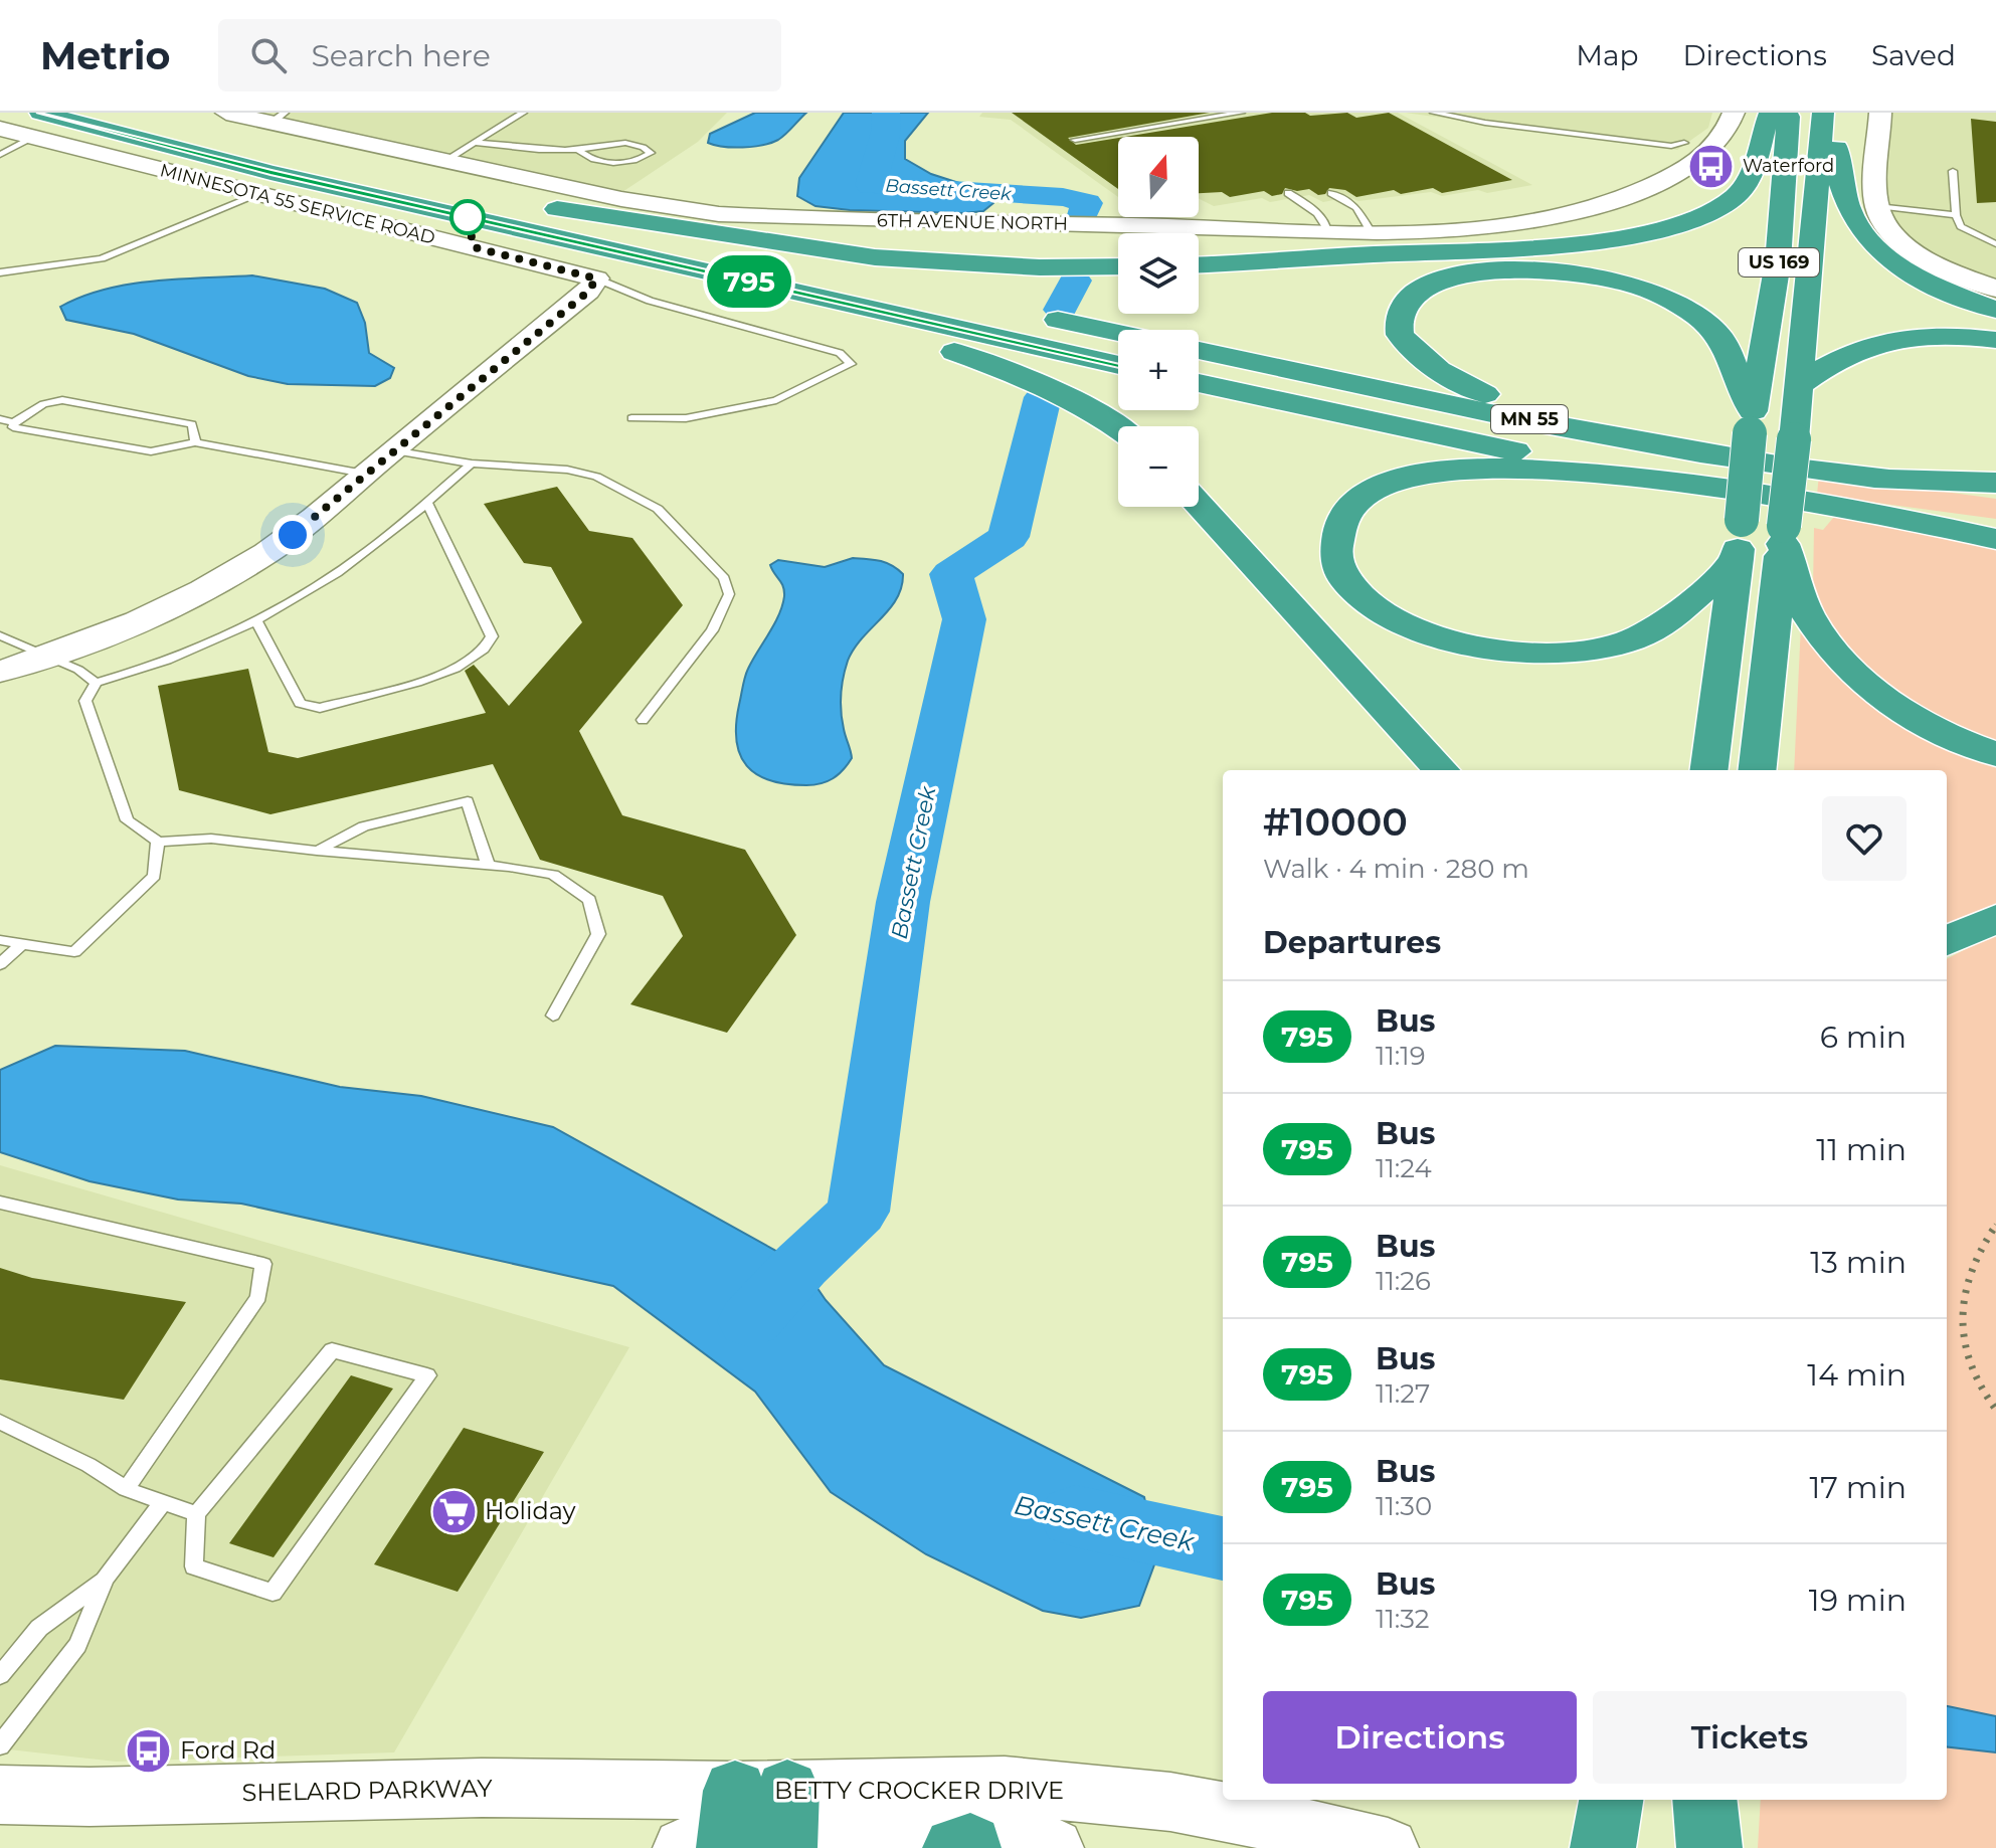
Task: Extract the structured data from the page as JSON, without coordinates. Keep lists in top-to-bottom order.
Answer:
{
  "streets": {
    "highway": ["US 169", "MN 55"],
    "street": [
      "MINNESOTA 55 SERVICE ROAD",
      "6TH AVENUE NORTH",
      "SHELARD PARKWAY",
      "BETTY CROCKER DRIVE"
    ]
  },
  "crossings": [
    ["SHELARD PARKWAY", "BETTY CROCKER DRIVE"]
  ],
  "water": ["Bassett Creek"],
  "places": {
    "bus stop": ["Waterford", "Ford Rd"],
    "supermarket": ["Holiday"]
  },
  "lines": ["bus line 795"],
  "north": "top",
  "page": {
    "header": "Metrio",
    "search": "Search here",
    "nav": ["Map", "Directions", "Saved"],
    "on_map": "795",
    "map_buttons": ["+", "−"],
    "heading": [
      ["#10000", "Walk · 4 min · 280 m"],
      "Departures"
    ],
    "list": [
      {
        "mark": "795",
        "name": "Bus",
        "note": "11:19",
        "value": "6 min"
      },
      {
        "mark": "795",
        "name": "Bus",
        "note": "11:24",
        "value": "11 min"
      },
      {
        "mark": "795",
        "name": "Bus",
        "note": "11:26",
        "value": "13 min"
      },
      {
        "mark": "795",
        "name": "Bus",
        "note": "11:27",
        "value": "14 min"
      },
      {
        "mark": "795",
        "name": "Bus",
        "note": "11:30",
        "value": "17 min"
      },
      {
        "mark": "795",
        "name": "Bus",
        "note": "11:32",
        "value": "19 min"
      }
    ],
    "buttons": ["Directions", "Tickets"]
  }
}
